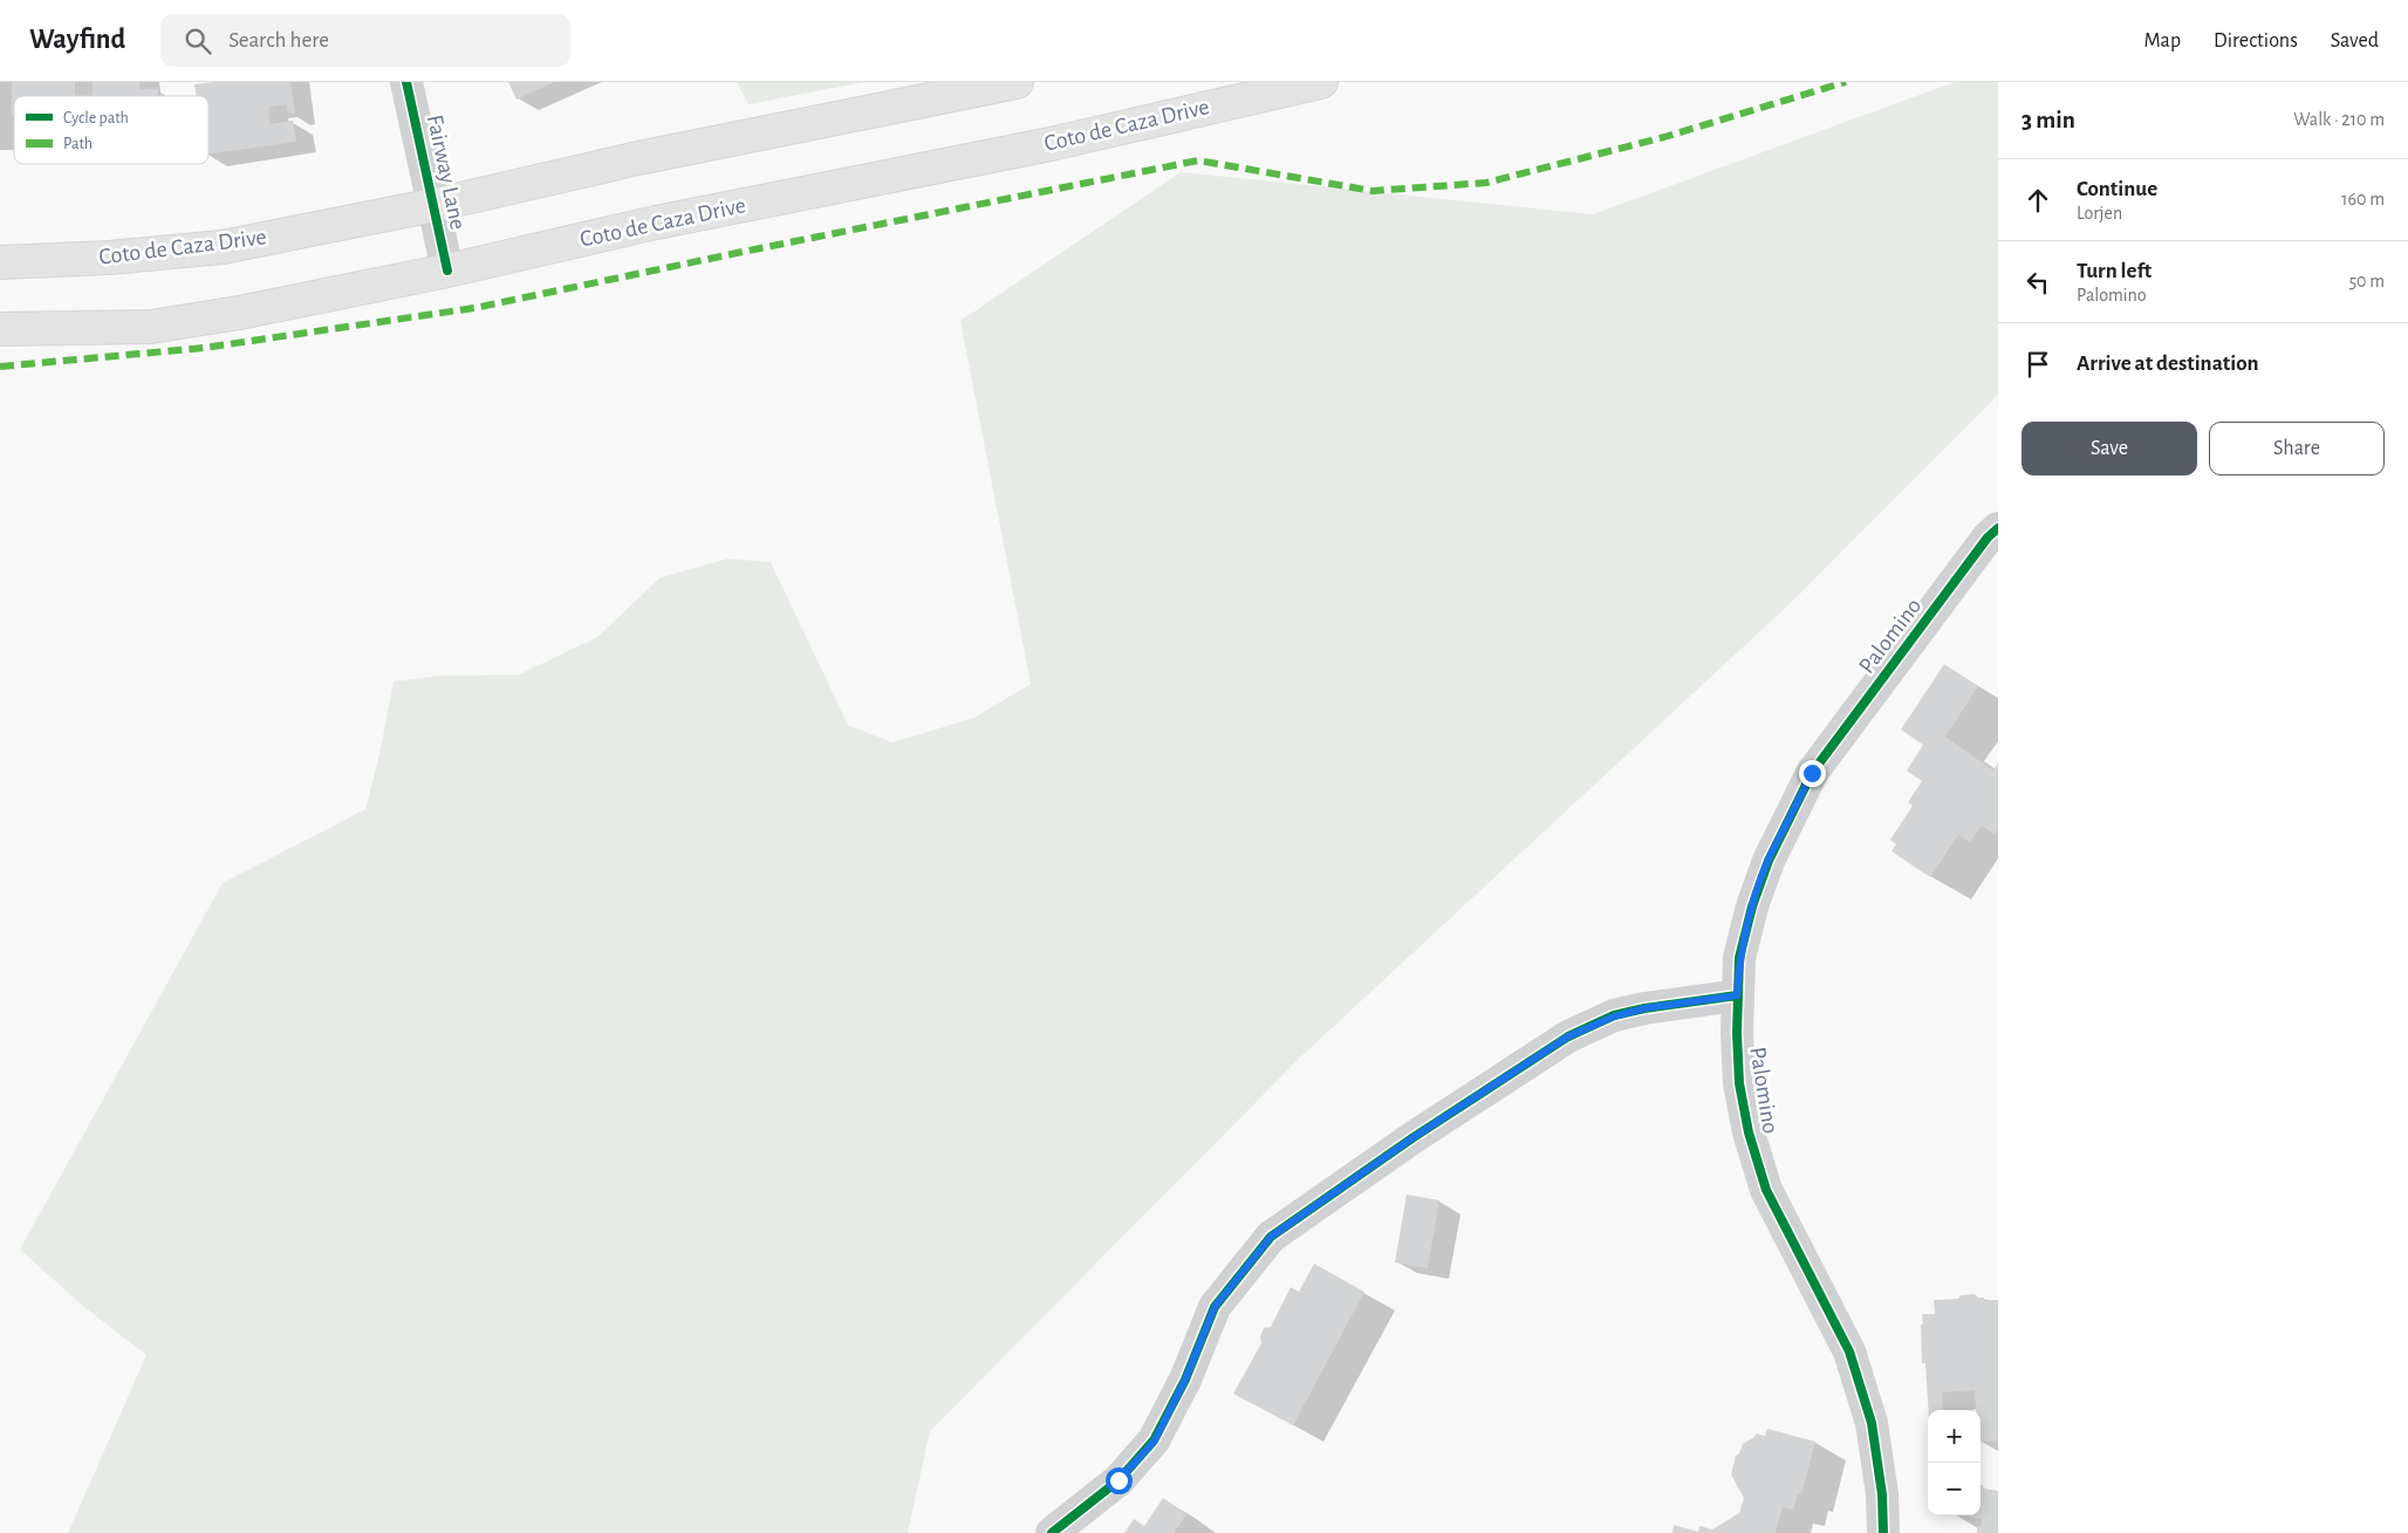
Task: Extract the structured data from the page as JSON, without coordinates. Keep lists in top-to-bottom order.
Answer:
{
  "streets": {
    "main road": ["Coto de Caza Drive"],
    "street": ["Fairway Lane", "Palomino"]
  },
  "crossings": [
    ["Coto de Caza Drive", "Fairway Lane"]
  ],
  "legend": ["Cycle path", "Path"],
  "page": {
    "header": "Wayfind",
    "search": "Search here",
    "nav": ["Map", "Directions", "Saved"],
    "heading": ["3 min", "Walk · 210 m"],
    "list": [
      ["Continue", "Lorjen", "160 m"],
      ["Turn left", "Palomino", "50 m"],
      "Arrive at destination"
    ],
    "buttons": ["Save", "Share"],
    "map_buttons": ["+", "−"]
  }
}
